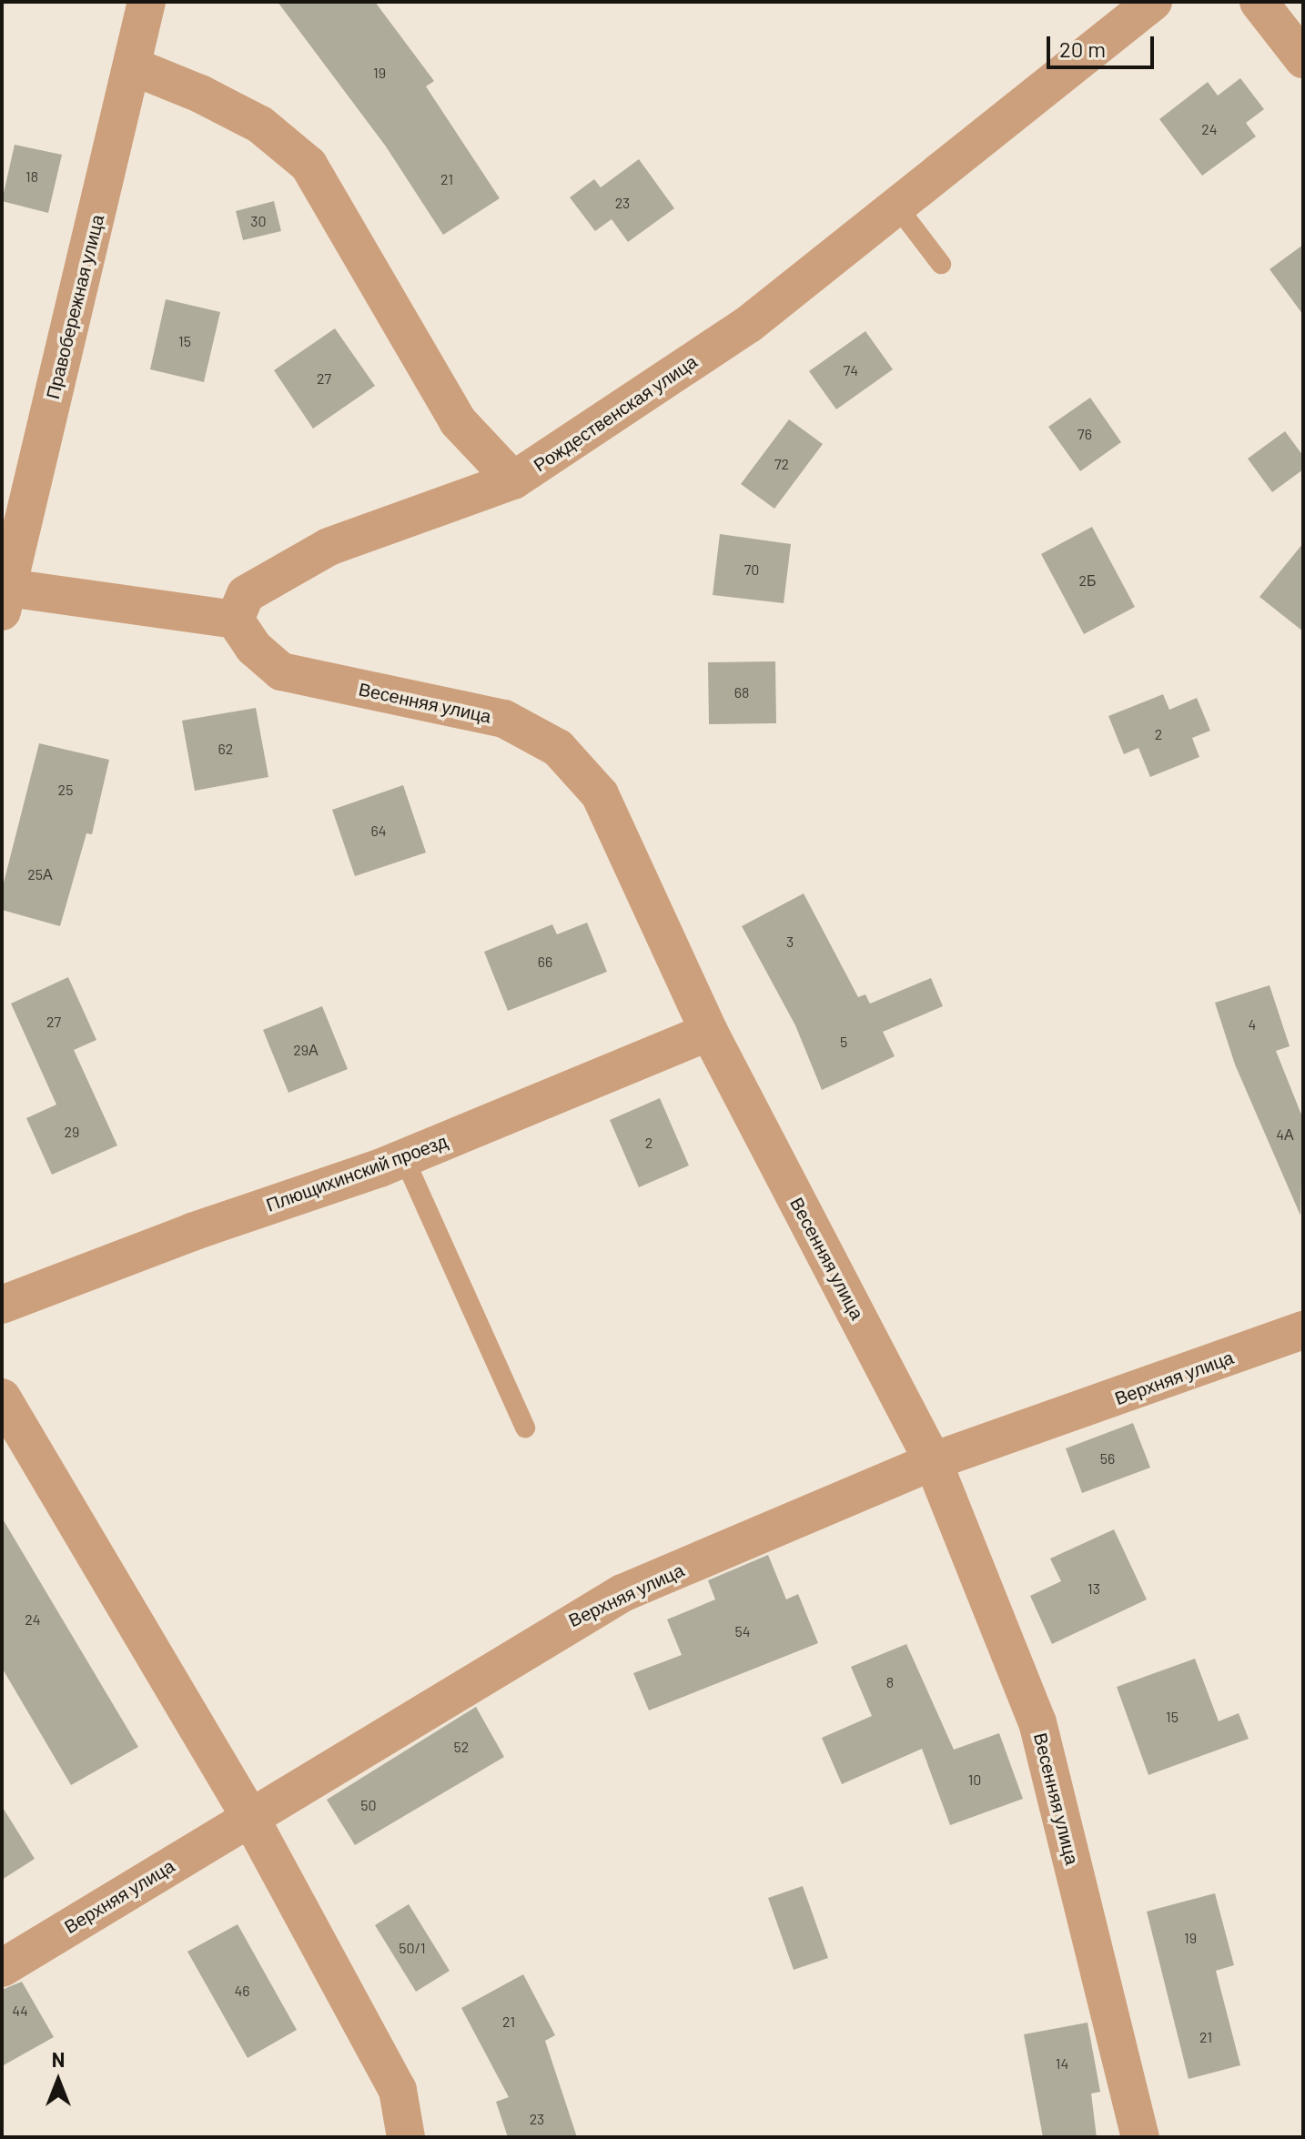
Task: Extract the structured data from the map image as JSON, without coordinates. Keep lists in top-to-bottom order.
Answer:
{
  "streets": {
    "street": [
      "Правобережная улица",
      "Рождественская улица",
      "Весенняя улица",
      "Плющихинский проезд",
      "Верхняя улица"
    ]
  },
  "crossings": [
    ["Рождественская улица", "Весенняя улица"],
    ["Весенняя улица", "Плющихинский проезд"],
    ["Весенняя улица", "Верхняя улица"]
  ],
  "house_numbers": [
    "19",
    "24",
    "18",
    "21",
    "23",
    "30",
    "15",
    "74",
    "27",
    "76",
    "72",
    "70",
    "2Б",
    "68",
    "2",
    "62",
    "25",
    "64",
    "25А",
    "3",
    "66",
    "27",
    "4",
    "5",
    "29А",
    "29",
    "4А",
    "2",
    "56",
    "13",
    "24",
    "54",
    "8",
    "15",
    "52",
    "10",
    "50",
    "19",
    "50/1",
    "46",
    "44",
    "21",
    "21",
    "14",
    "23"
  ],
  "scale_bar": "20 m",
  "north": "top"
}
